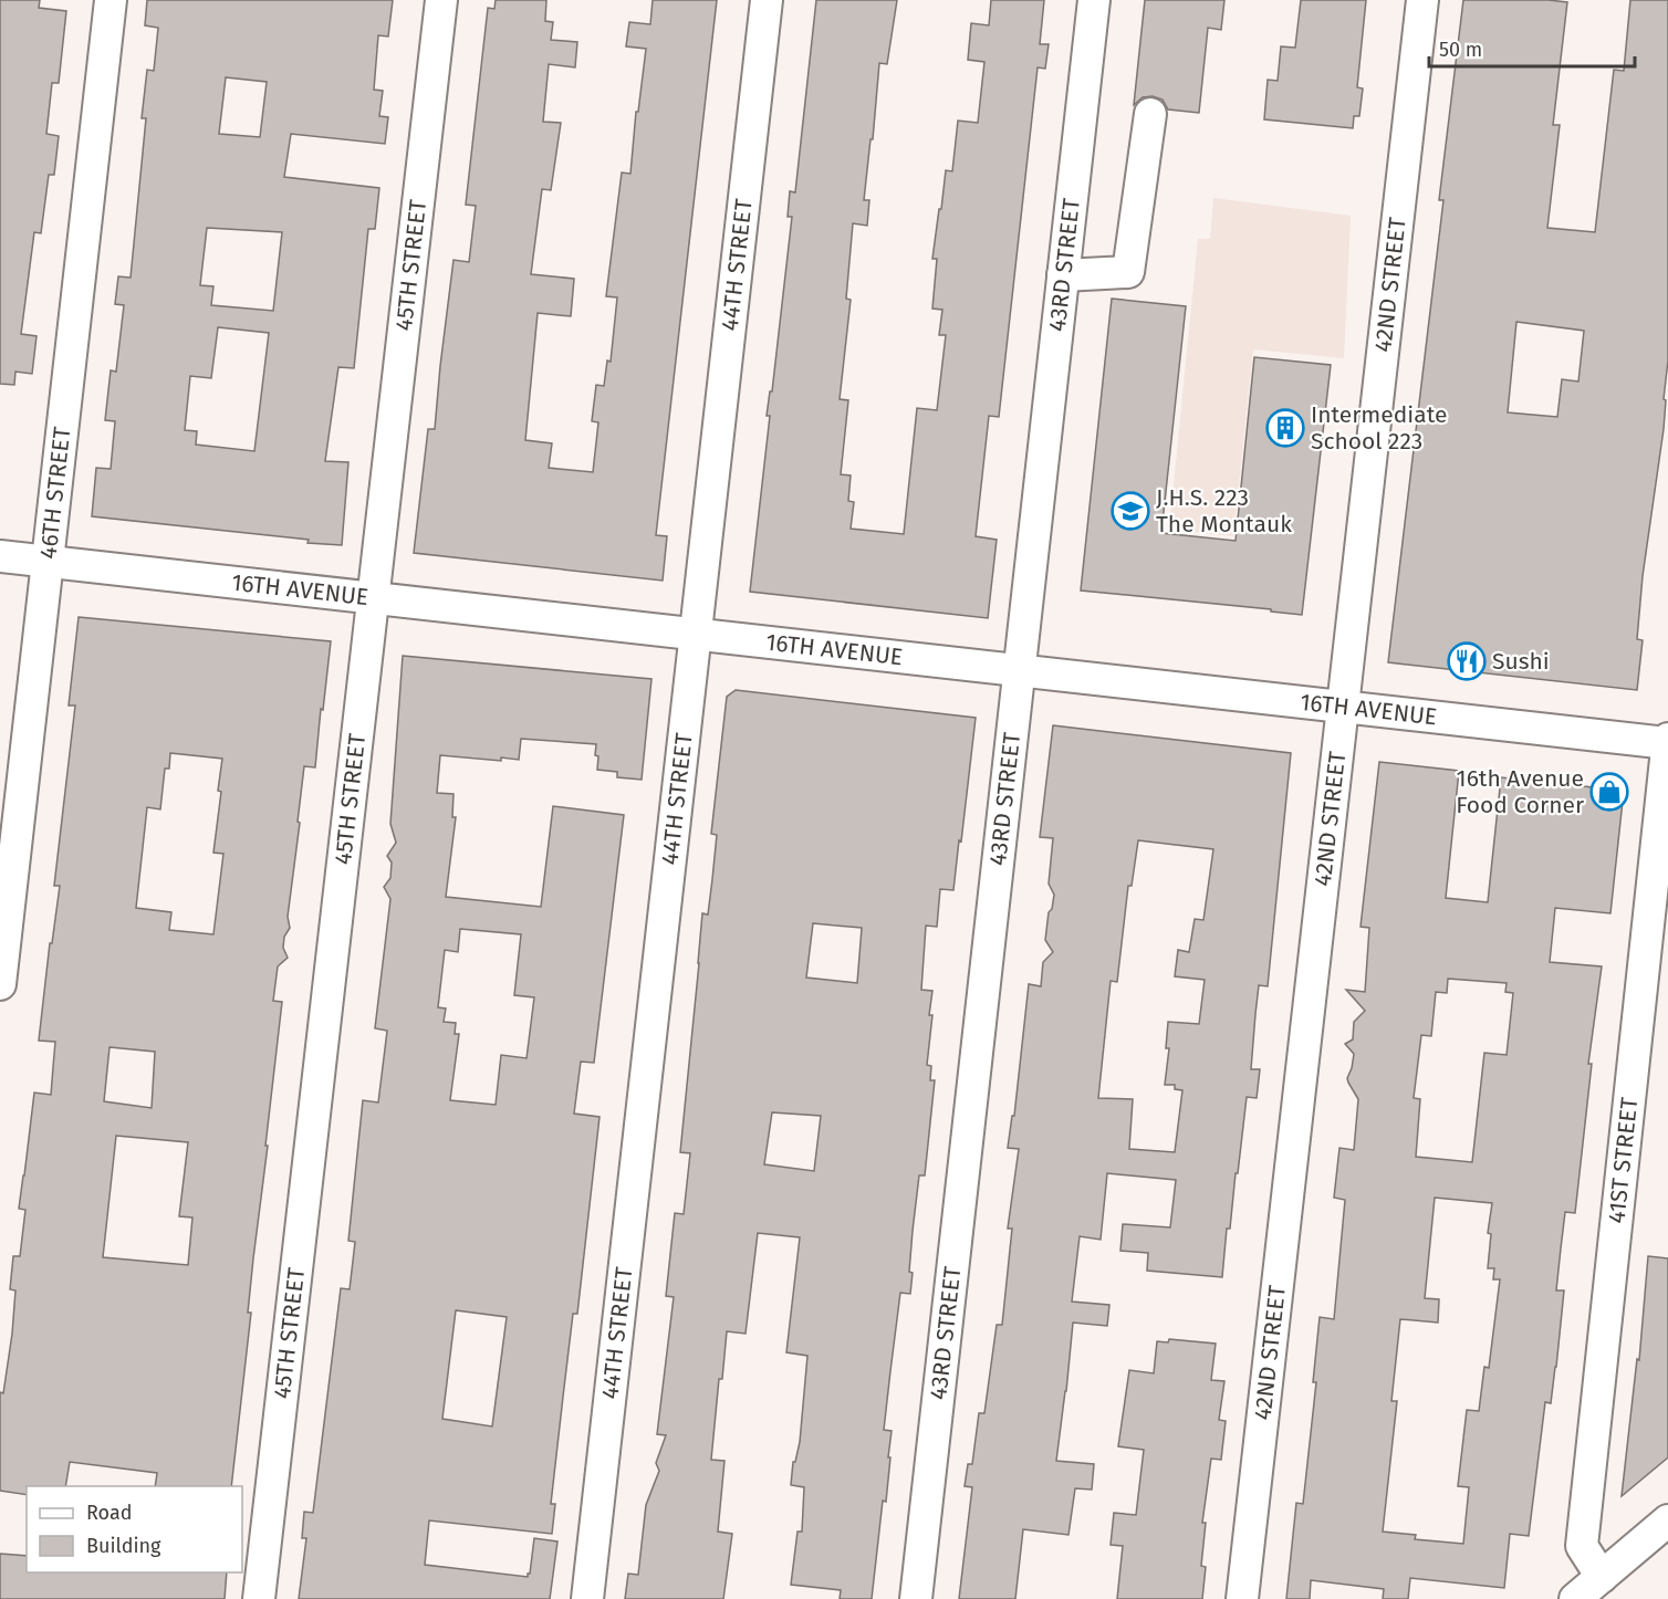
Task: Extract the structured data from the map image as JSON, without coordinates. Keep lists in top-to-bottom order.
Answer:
{
  "streets": {
    "street": [
      "45TH STREET",
      "44TH STREET",
      "43RD STREET",
      "42ND STREET",
      "46TH STREET",
      "16TH AVENUE",
      "41ST STREET"
    ]
  },
  "crossings": [
    ["45TH STREET", "16TH AVENUE"],
    ["44TH STREET", "16TH AVENUE"],
    ["43RD STREET", "16TH AVENUE"],
    ["42ND STREET", "16TH AVENUE"],
    ["46TH STREET", "16TH AVENUE"],
    ["16TH AVENUE", "41ST STREET"]
  ],
  "places": {
    "building": ["Intermediate School 223"],
    "school or university": ["J.H.S. 223 The Montauk"],
    "restaurant": ["Sushi"],
    "shop": ["16th Avenue Food Corner"]
  },
  "legend": ["Road", "Building"],
  "scale_bar": "50 m"
}
